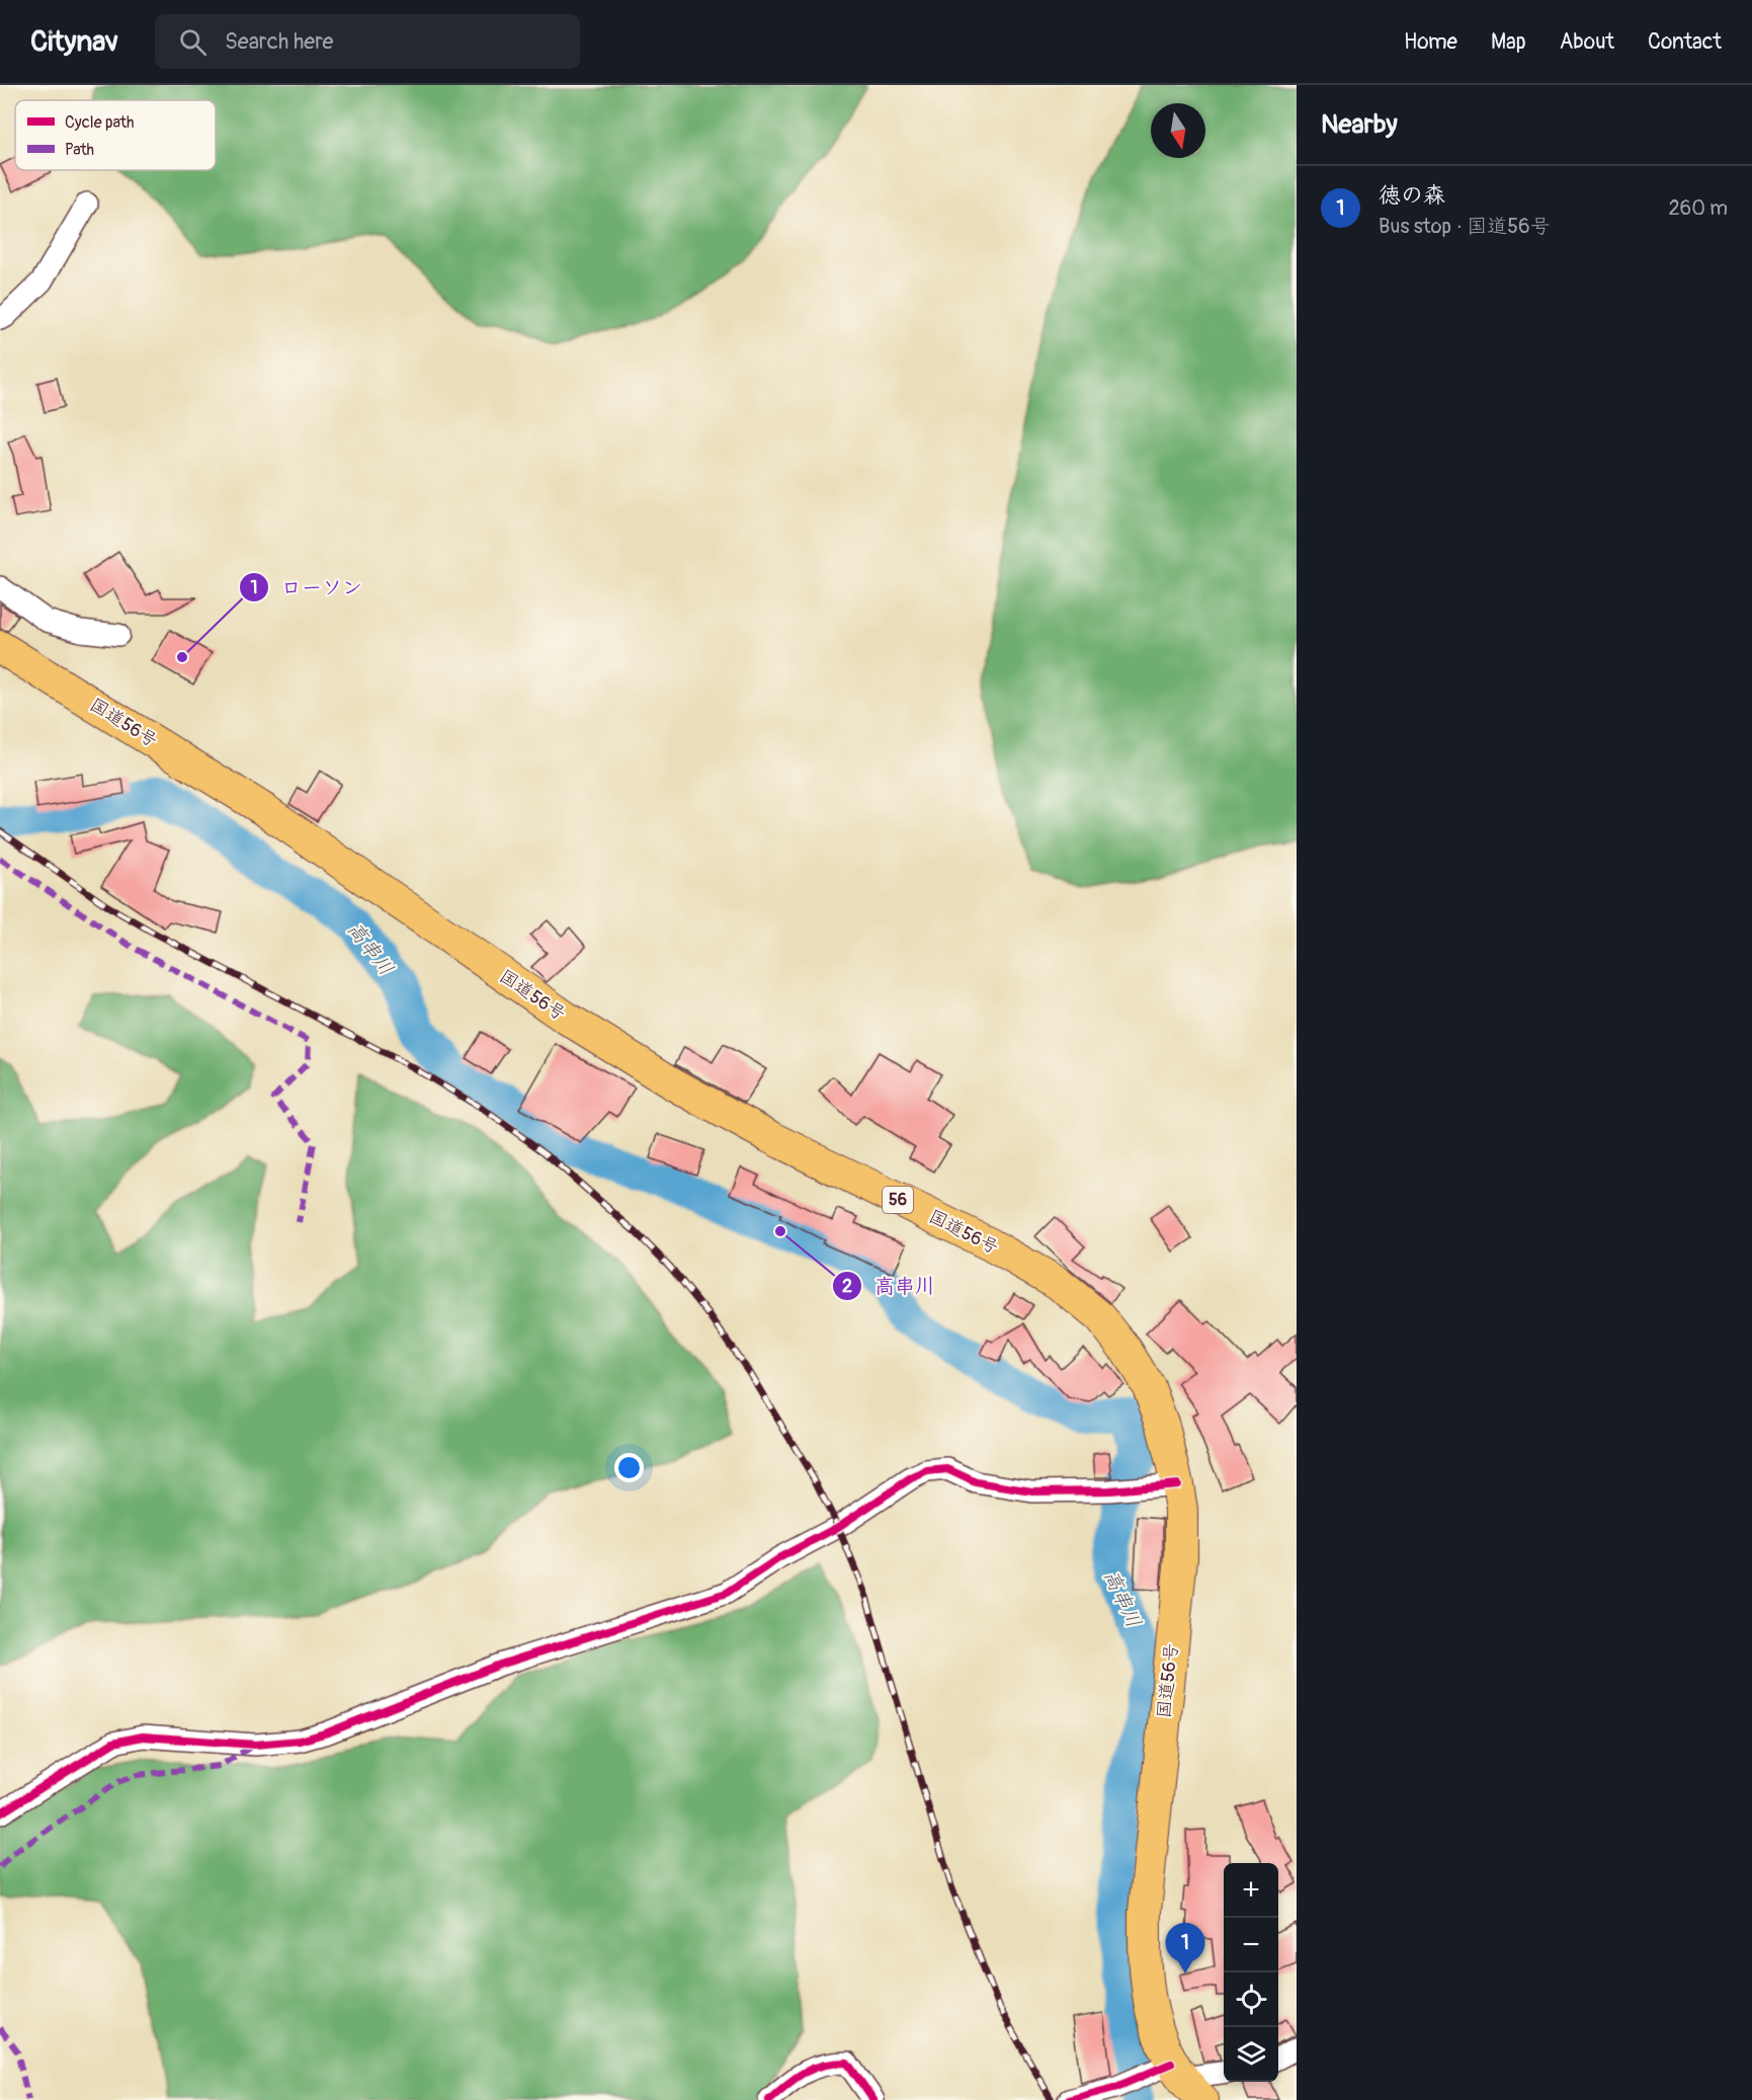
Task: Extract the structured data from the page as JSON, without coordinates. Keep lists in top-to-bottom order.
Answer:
{
  "streets": {
    "highway": ["国道56号", "56"]
  },
  "water": ["高串川"],
  "places": ["ローソン", "高串川"],
  "legend": ["Cycle path", "Path"],
  "north": "bottom",
  "page": {
    "header": "Citynav",
    "search": "Search here",
    "nav": [
      "Home",
      "Map",
      "About",
      "Contact"
    ],
    "heading": "Nearby",
    "list": [
      {
        "mark": "1",
        "name": "徳の森",
        "note": "Bus stop · 国道56号",
        "value": "260 m"
      }
    ],
    "map_buttons": ["+", "−"],
    "pins": "1"
  }
}
